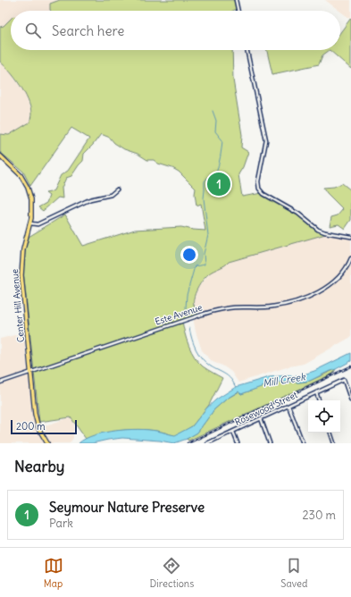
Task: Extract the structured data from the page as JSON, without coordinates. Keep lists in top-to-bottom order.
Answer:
{
  "streets": {
    "main road": ["Center Hill Avenue"],
    "street": ["Este Avenue", "Rosewood Street"]
  },
  "crossings": [
    ["Center Hill Avenue", "Este Avenue"]
  ],
  "water": ["Mill Creek"],
  "scale_bar": "200 m",
  "page": {
    "search": "Search here",
    "pins": "1",
    "scale": "200 m",
    "heading": "Nearby",
    "list": [
      {
        "mark": "1",
        "name": "Seymour Nature Preserve",
        "note": "Park",
        "value": "230 m"
      }
    ],
    "nav": ["Map", "Directions", "Saved"]
  }
}
